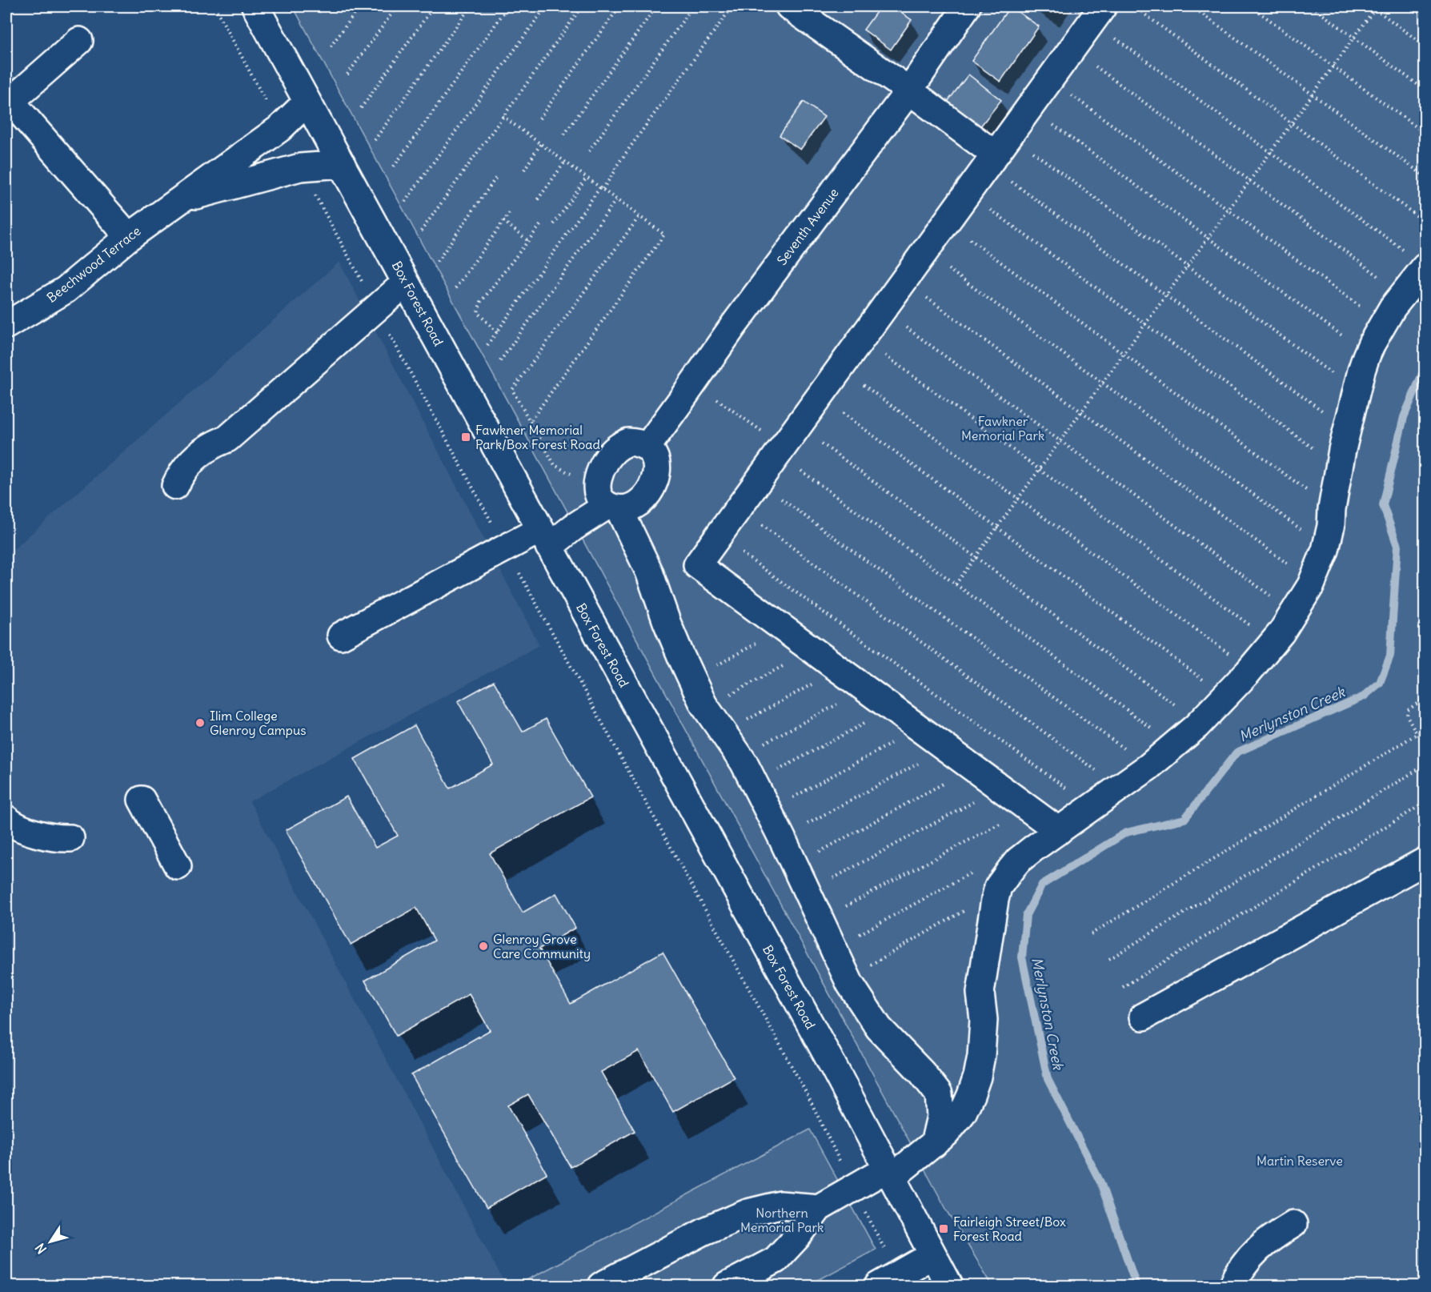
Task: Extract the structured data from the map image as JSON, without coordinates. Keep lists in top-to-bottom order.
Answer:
{
  "streets": {
    "street": ["Seventh Avenue", "Beechwood Terrace", "Box Forest Road"]
  },
  "crossings": [
    ["Beechwood Terrace", "Box Forest Road"]
  ],
  "water": ["Merlynston Creek"],
  "parks": ["Fawkner Memorial Park", "Martin Reserve", "Northern Memorial Park"],
  "places": {
    "transit": ["Fawkner Memorial Park/Box Forest Road", "Fairleigh Street/Box Forest Road"],
    "other": ["Ilim College Glenroy Campus", "Glenroy Grove Care Community"]
  },
  "north": "bottom left"
}
